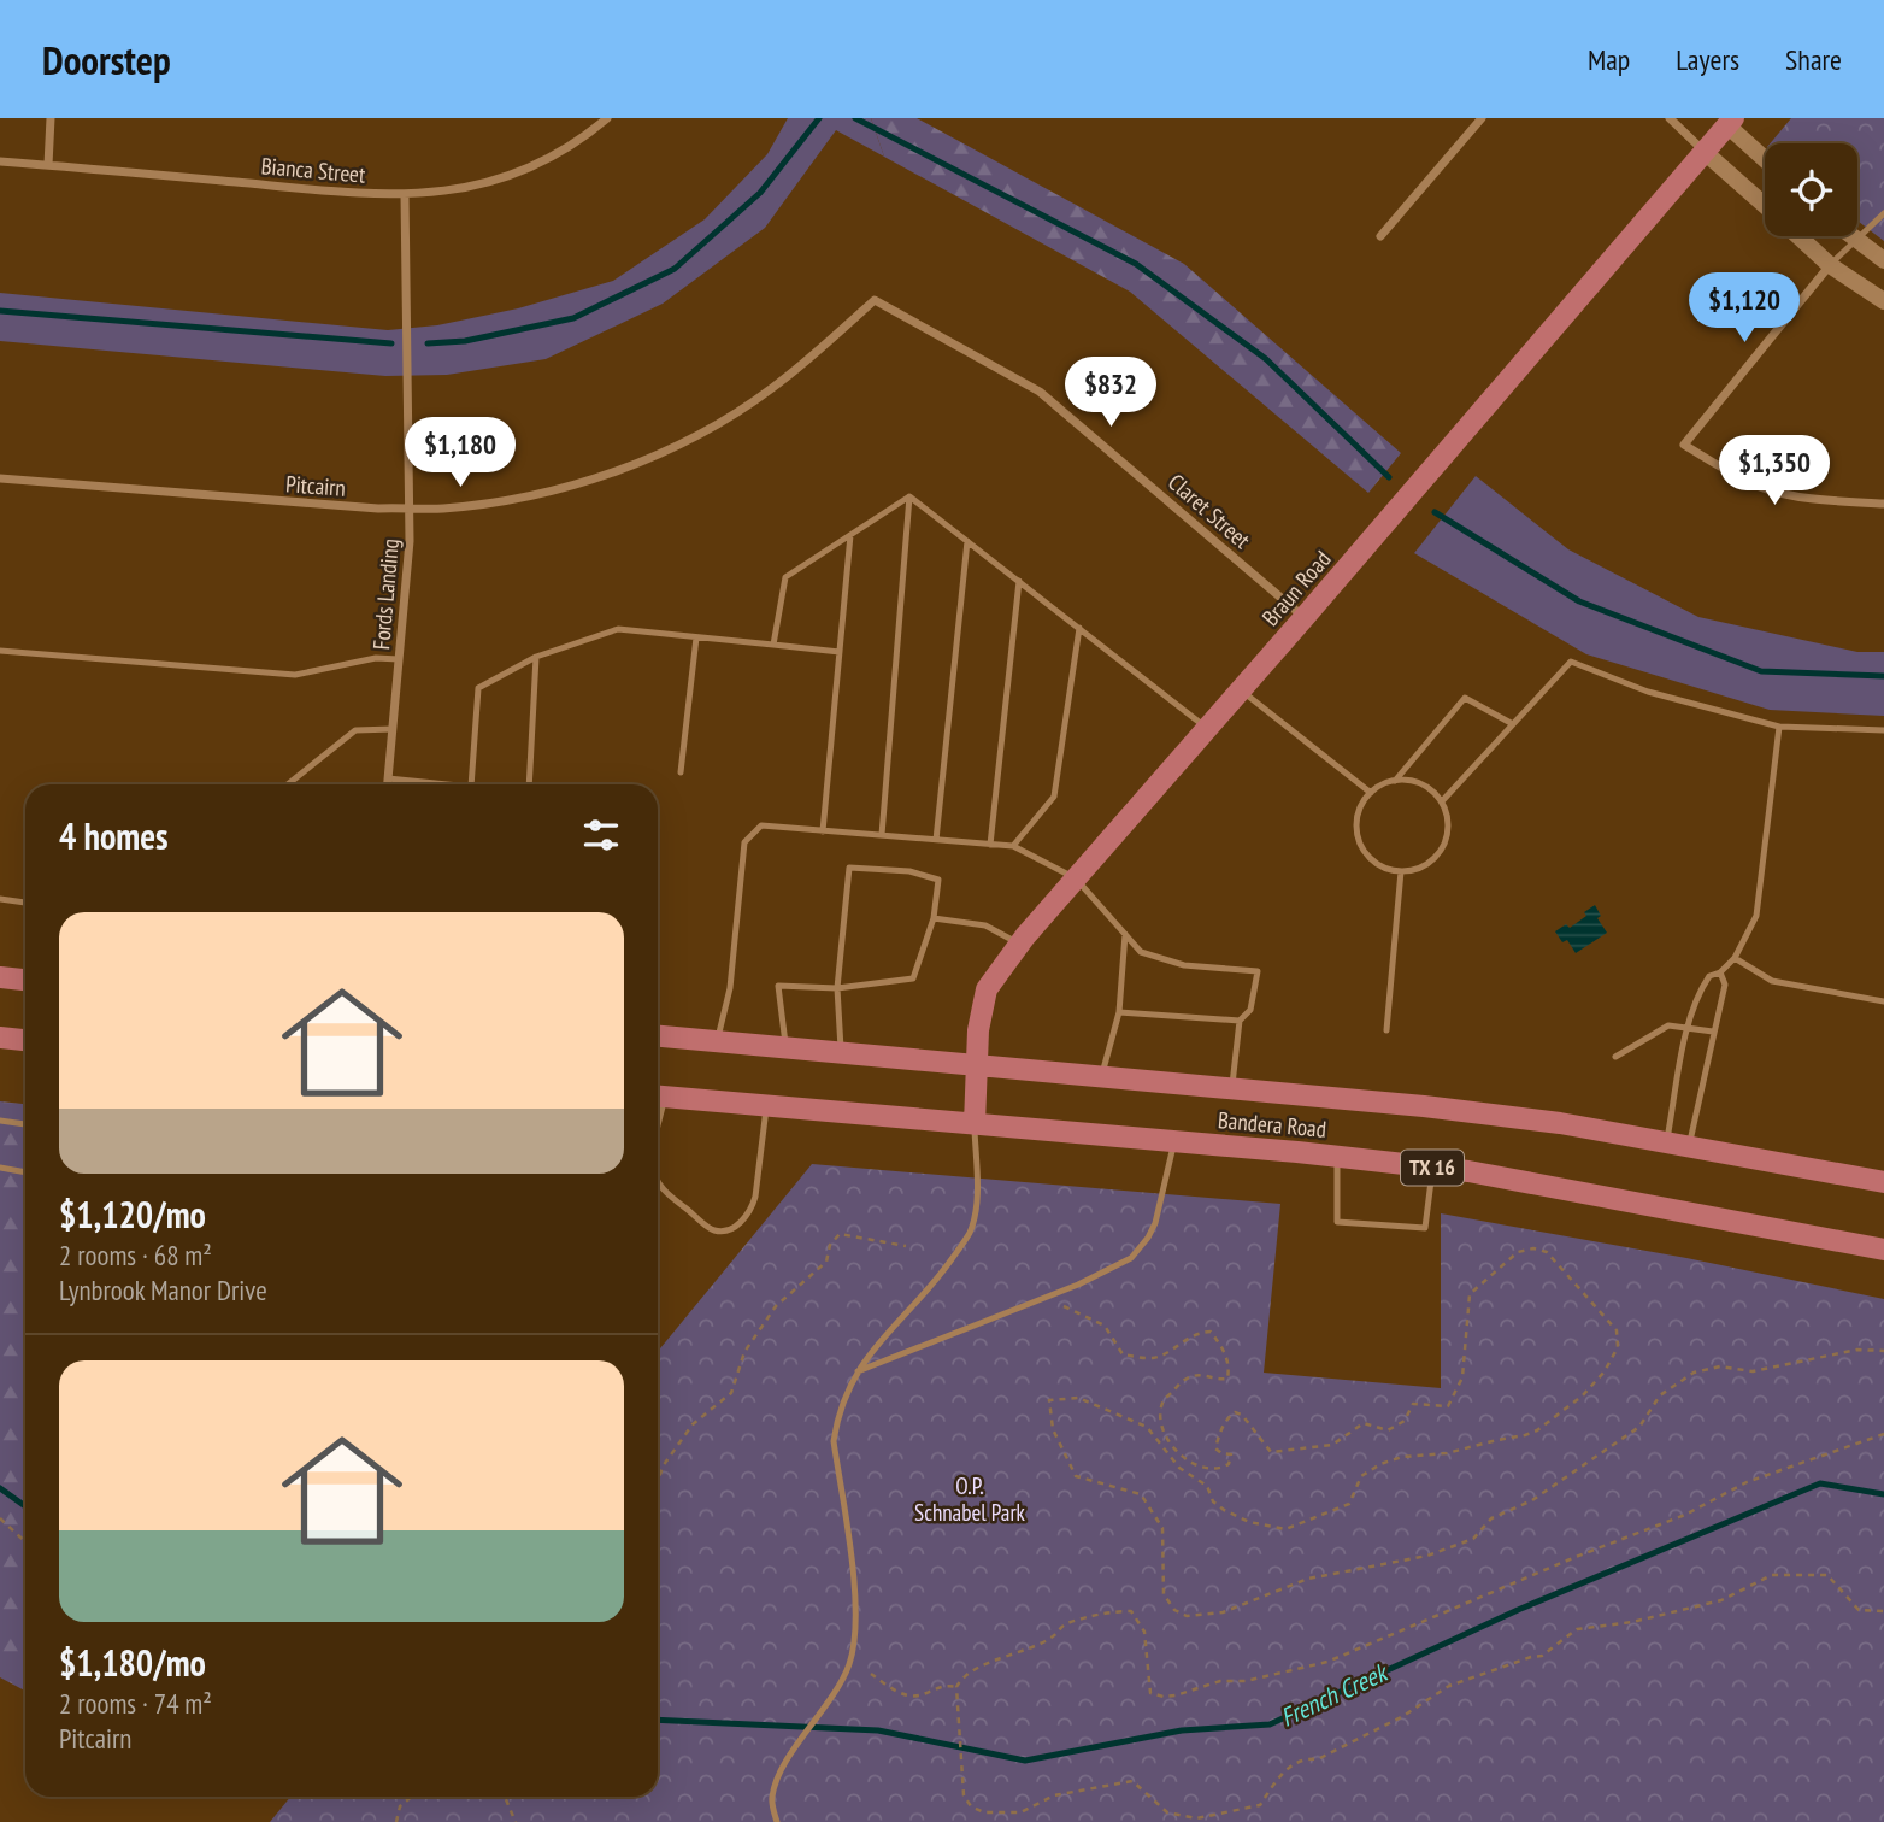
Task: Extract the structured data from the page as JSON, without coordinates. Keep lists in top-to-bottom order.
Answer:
{
  "streets": {
    "main road": ["Braun Road", "Bandera Road", "TX 16"],
    "street": [
      "Bianca Street",
      "Pitcairn",
      "Claret Street",
      "Fords Landing"
    ]
  },
  "crossings": [
    ["Bianca Street", "Fords Landing"],
    ["Pitcairn", "Claret Street"],
    ["Pitcairn", "Fords Landing"],
    ["Claret Street", "Braun Road"],
    ["Braun Road", "Bandera Road"]
  ],
  "water": ["French Creek"],
  "parks": ["O.P. Schnabel Park"],
  "page": {
    "header": "Doorstep",
    "nav": ["Map", "Layers", "Share"],
    "price": [
      "$1,120",
      "$832",
      "$1,180",
      "$1,350"
    ],
    "heading": "4 homes",
    "list": [
      {
        "name": "$1,120/mo",
        "note": "2 rooms · 68 m² · Lynbrook Manor Drive"
      },
      {
        "name": "$1,180/mo",
        "note": "2 rooms · 74 m² · Pitcairn"
      }
    ]
  }
}
